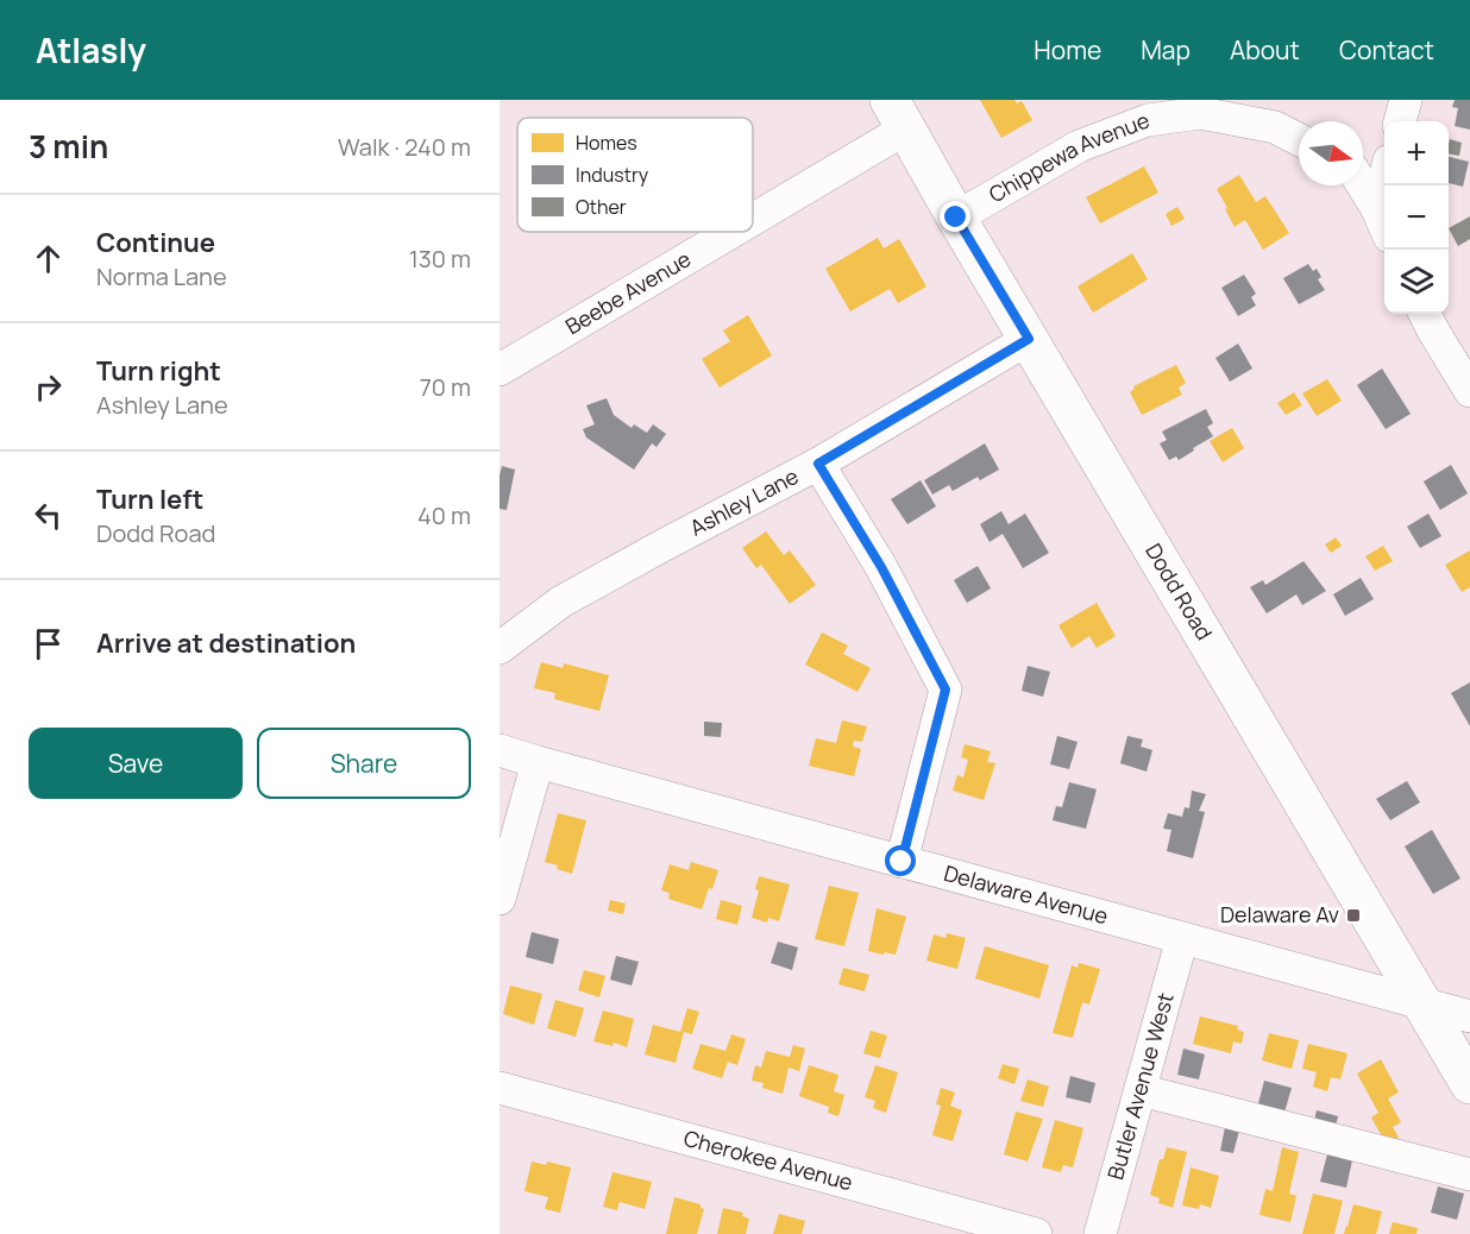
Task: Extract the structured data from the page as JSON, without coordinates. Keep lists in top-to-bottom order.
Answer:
{
  "streets": {
    "main road": ["Dodd Road"],
    "street": [
      "Chippewa Avenue",
      "Beebe Avenue",
      "Ashley Lane",
      "Delaware Avenue",
      "Butler Avenue West",
      "Cherokee Avenue"
    ]
  },
  "crossings": [
    ["Chippewa Avenue", "Dodd Road"],
    ["Beebe Avenue", "Dodd Road"],
    ["Ashley Lane", "Dodd Road"],
    ["Dodd Road", "Delaware Avenue"],
    ["Delaware Avenue", "Butler Avenue West"]
  ],
  "places": {
    "transit": ["Delaware Av"]
  },
  "legend": ["Homes", "Industry", "Other"],
  "north": "right",
  "page": {
    "header": "Atlasly",
    "nav": [
      "Home",
      "Map",
      "About",
      "Contact"
    ],
    "heading": ["3 min", "Walk · 240 m"],
    "map_buttons": ["+", "−"],
    "list": [
      ["Continue", "Norma Lane", "130 m"],
      ["Turn right", "Ashley Lane", "70 m"],
      ["Turn left", "Dodd Road", "40 m"],
      "Arrive at destination"
    ],
    "buttons": ["Save", "Share"]
  }
}
